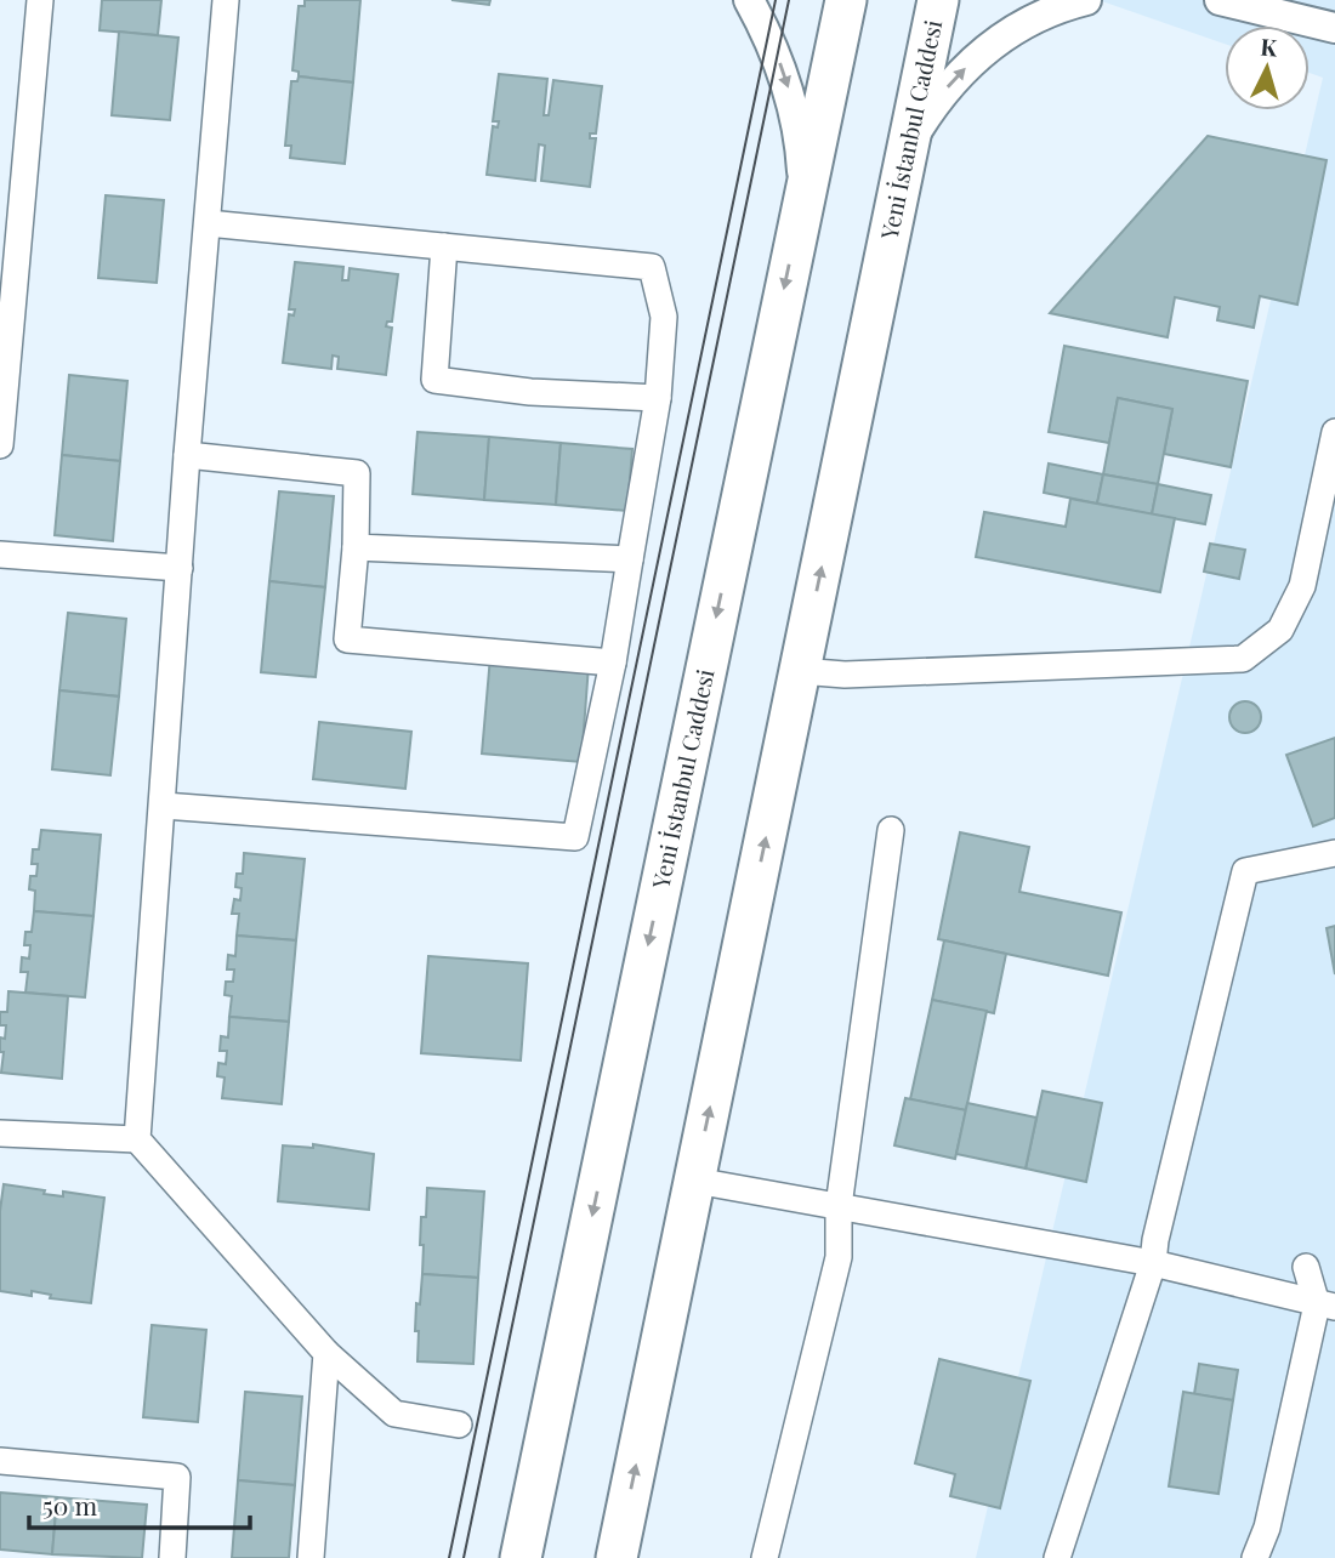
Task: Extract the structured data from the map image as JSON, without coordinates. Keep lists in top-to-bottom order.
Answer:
{
  "streets": {
    "highway": ["Yeni İstanbul Caddesi"]
  },
  "scale_bar": "50 m",
  "north": "top"
}
